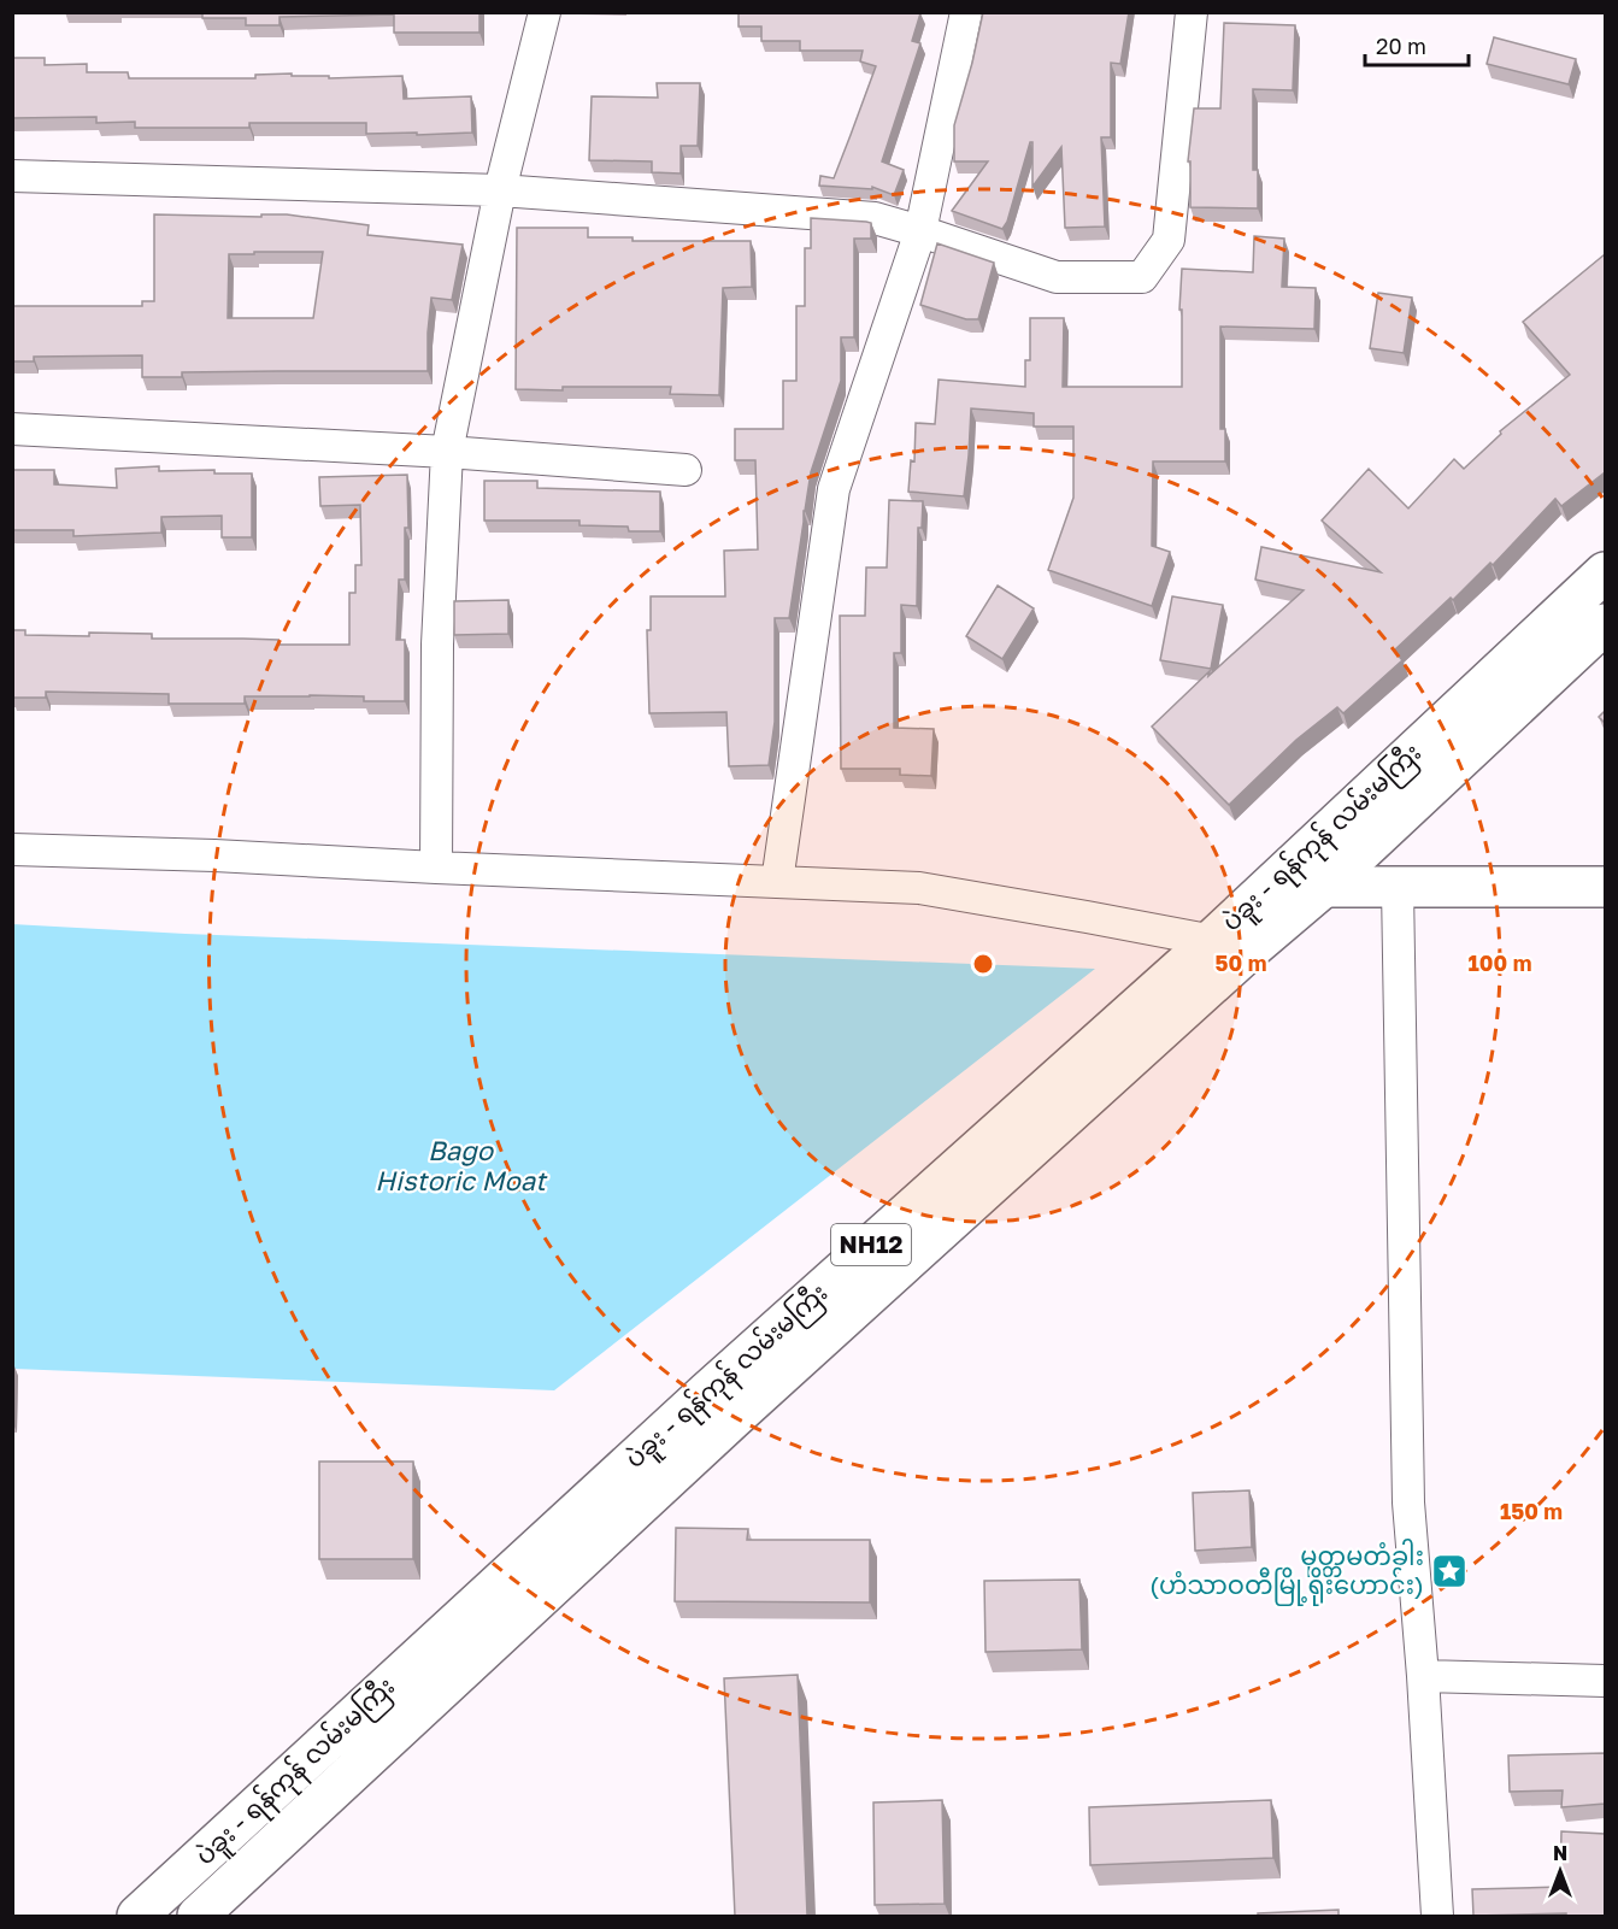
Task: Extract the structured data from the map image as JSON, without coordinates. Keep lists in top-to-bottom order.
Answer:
{
  "streets": {
    "main road": ["ပဲခူး - ရန်ကုန် လမ်းမကြီး", "NH12"]
  },
  "water": ["Bago Historic Moat"],
  "places": {
    "place": ["မုတ္တမတံခါး (ဟံသာဝတီမြို့ရိုးဟောင်း)"]
  },
  "scale_bar": "20 m",
  "north": "top",
  "rings": ["50 m", "100 m", "150 m"]
}
